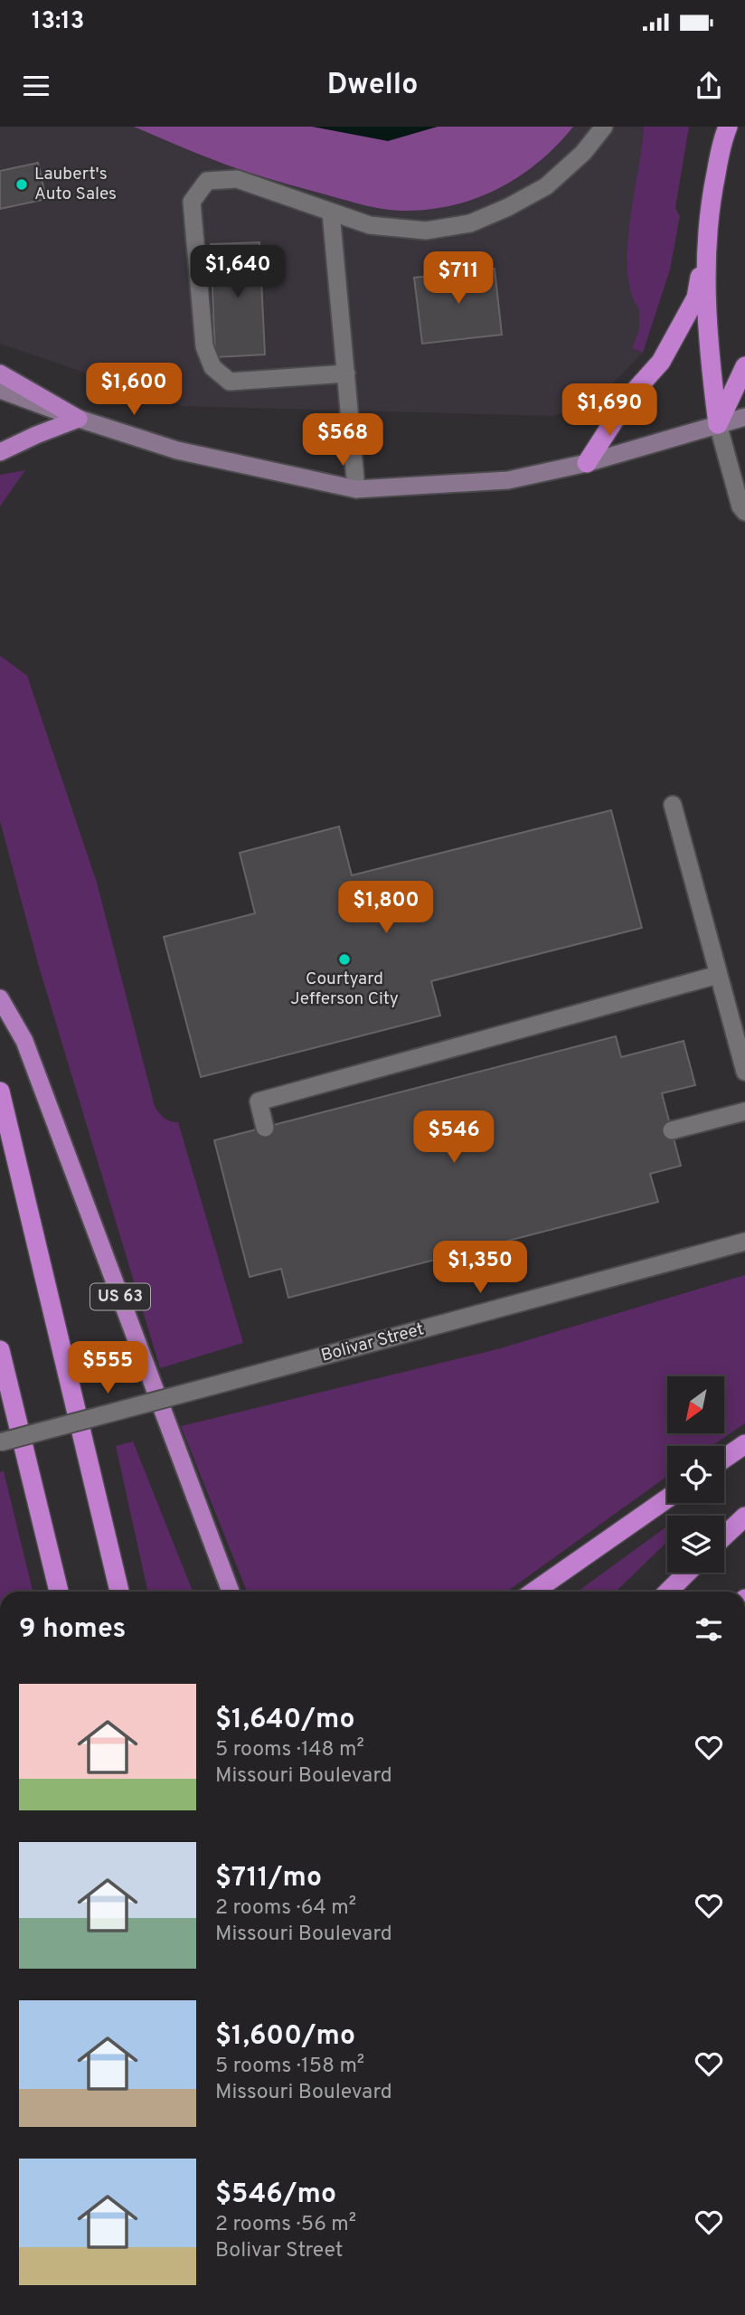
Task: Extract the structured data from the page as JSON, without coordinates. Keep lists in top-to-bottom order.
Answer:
{
  "streets": {
    "highway": ["US 63"],
    "street": ["Bolivar Street"]
  },
  "places": ["Laubert's Auto Sales", "Courtyard Jefferson City"],
  "north": "bottom left",
  "page": {
    "status": "13:13",
    "header": "Dwello",
    "price": [
      "$1,640",
      "$711",
      "$1,600",
      "$1,690",
      "$568",
      "$1,800",
      "$546",
      "$1,350",
      "$555"
    ],
    "heading": "9 homes",
    "list": [
      {
        "name": "$1,640/mo",
        "note": "5 rooms · 148 m² · Missouri Boulevard"
      },
      {
        "name": "$711/mo",
        "note": "2 rooms · 64 m² · Missouri Boulevard"
      },
      {
        "name": "$1,600/mo",
        "note": "5 rooms · 158 m² · Missouri Boulevard"
      },
      {
        "name": "$546/mo",
        "note": "2 rooms · 56 m² · Bolivar Street"
      }
    ]
  }
}
